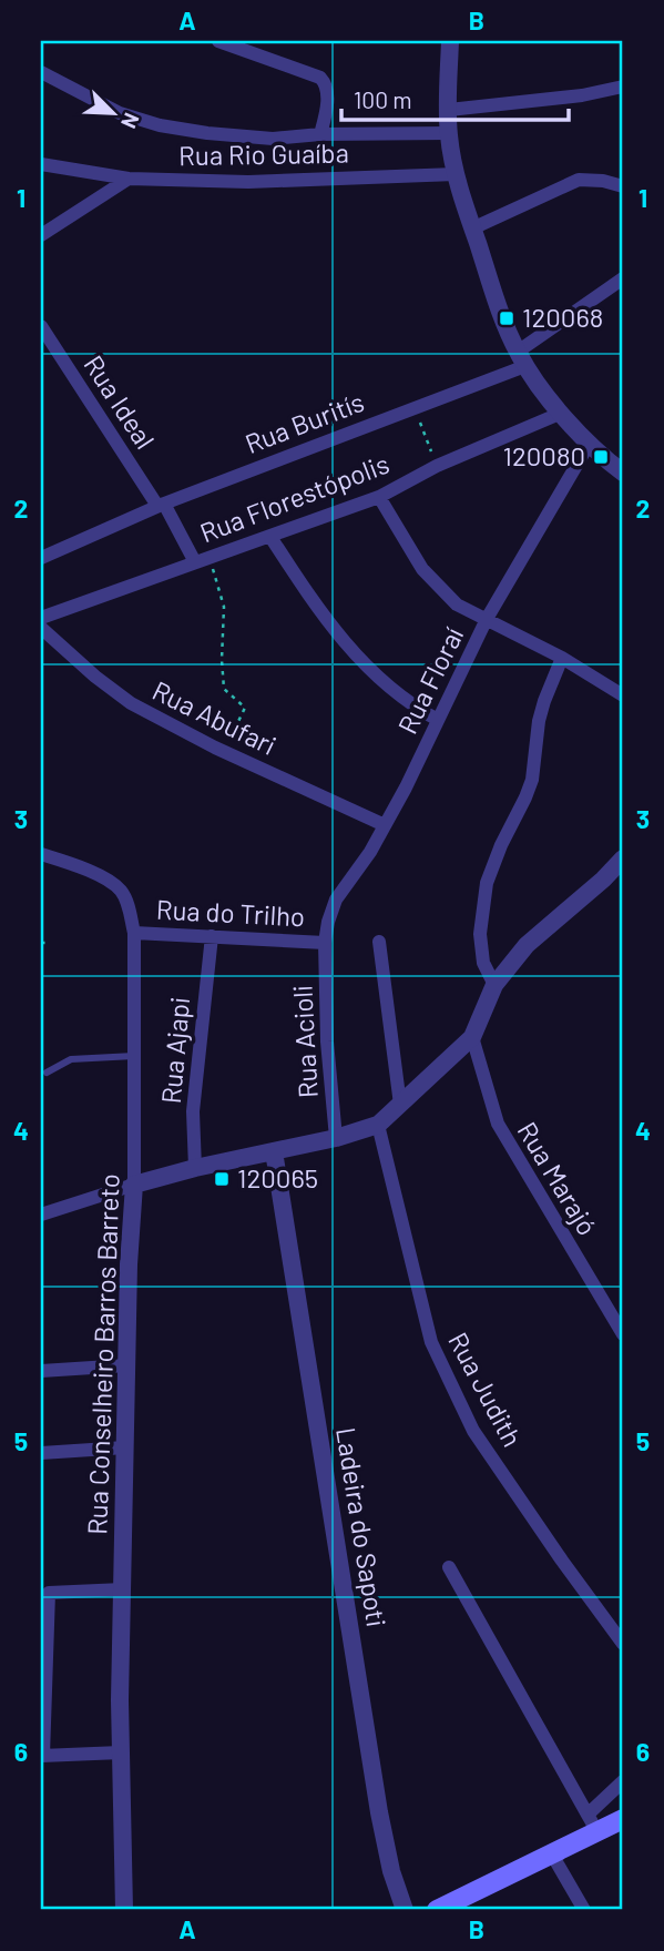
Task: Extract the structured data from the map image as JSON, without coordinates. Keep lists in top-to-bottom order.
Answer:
{
  "streets": {
    "street": [
      "Rua Rio Guaíba",
      "Rua Ideal",
      "Rua Buritís",
      "Rua Florestópolis",
      "Rua Floraí",
      "Rua Abufari",
      "Rua do Trilho",
      "Rua Acioli",
      "Rua Ajapi",
      "Rua Marajó",
      "Rua Conselheiro Barros Barreto",
      "Rua Judith",
      "Ladeira do Sapoti"
    ]
  },
  "crossings": [
    ["Rua Ideal", "Rua Buritís"],
    ["Rua Floraí", "Rua Abufari"],
    ["Rua Floraí", "Rua do Trilho"],
    ["Rua Floraí", "Rua Acioli"],
    ["Rua do Trilho", "Rua Acioli"],
    ["Rua do Trilho", "Rua Ajapi"],
    ["Rua do Trilho", "Rua Conselheiro Barros Barreto"]
  ],
  "places": {
    "transit": ["120068", "120080", "120065"]
  },
  "scale_bar": "100 m",
  "north": "bottom right",
  "grid": {
    "columns": ["A", "B"],
    "rows": [
      "1",
      "2",
      "3",
      "4",
      "5",
      "6"
    ]
  }
}
